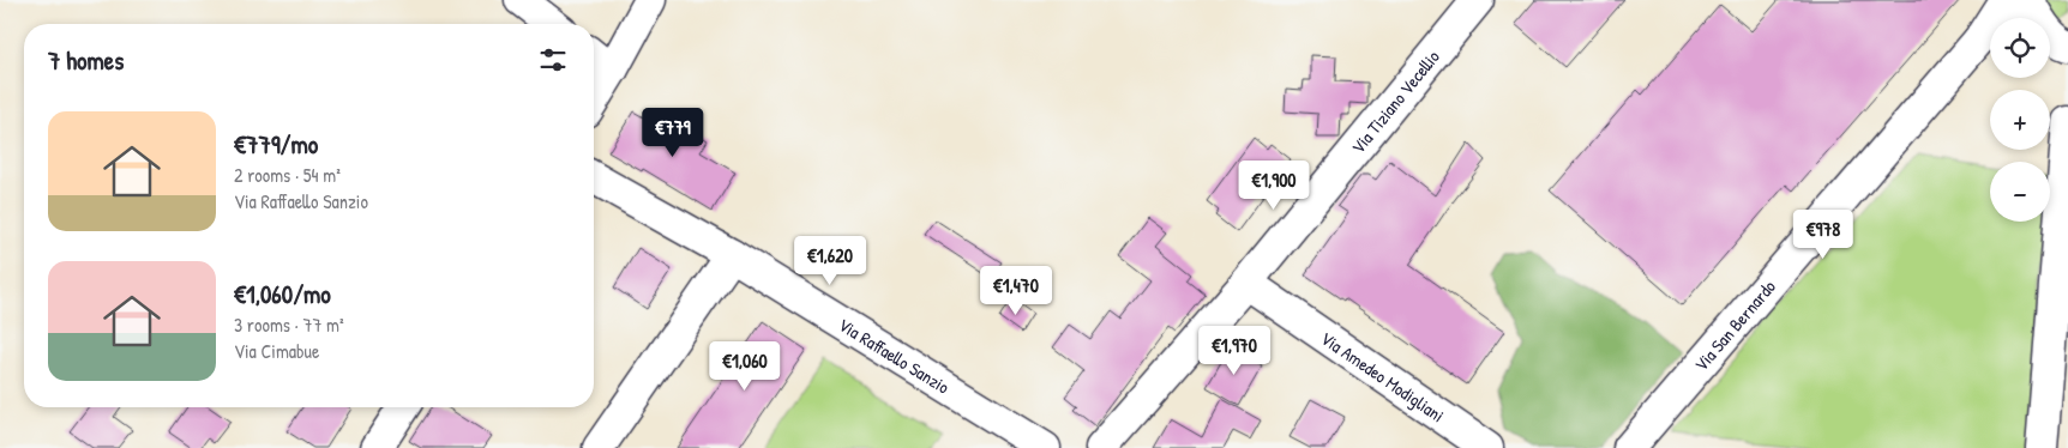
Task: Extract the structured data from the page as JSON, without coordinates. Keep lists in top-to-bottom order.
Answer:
{
  "streets": {
    "street": [
      "Via Tiziano Vecellio",
      "Via San Bernardo",
      "Via Raffaello Sanzio",
      "Via Amedeo Modigliani"
    ]
  },
  "crossings": [
    ["Via Tiziano Vecellio", "Via Amedeo Modigliani"]
  ],
  "page": {
    "map_buttons": ["+", "−"],
    "heading": "7 homes",
    "list": [
      {
        "name": "€779/mo",
        "note": "2 rooms · 54 m² · Via Raffaello Sanzio"
      },
      {
        "name": "€1,060/mo",
        "note": "3 rooms · 77 m² · Via Cimabue"
      }
    ],
    "price": [
      "€779",
      "€1,900",
      "€978",
      "€1,620",
      "€1,470",
      "€1,970",
      "€1,060"
    ]
  }
}
